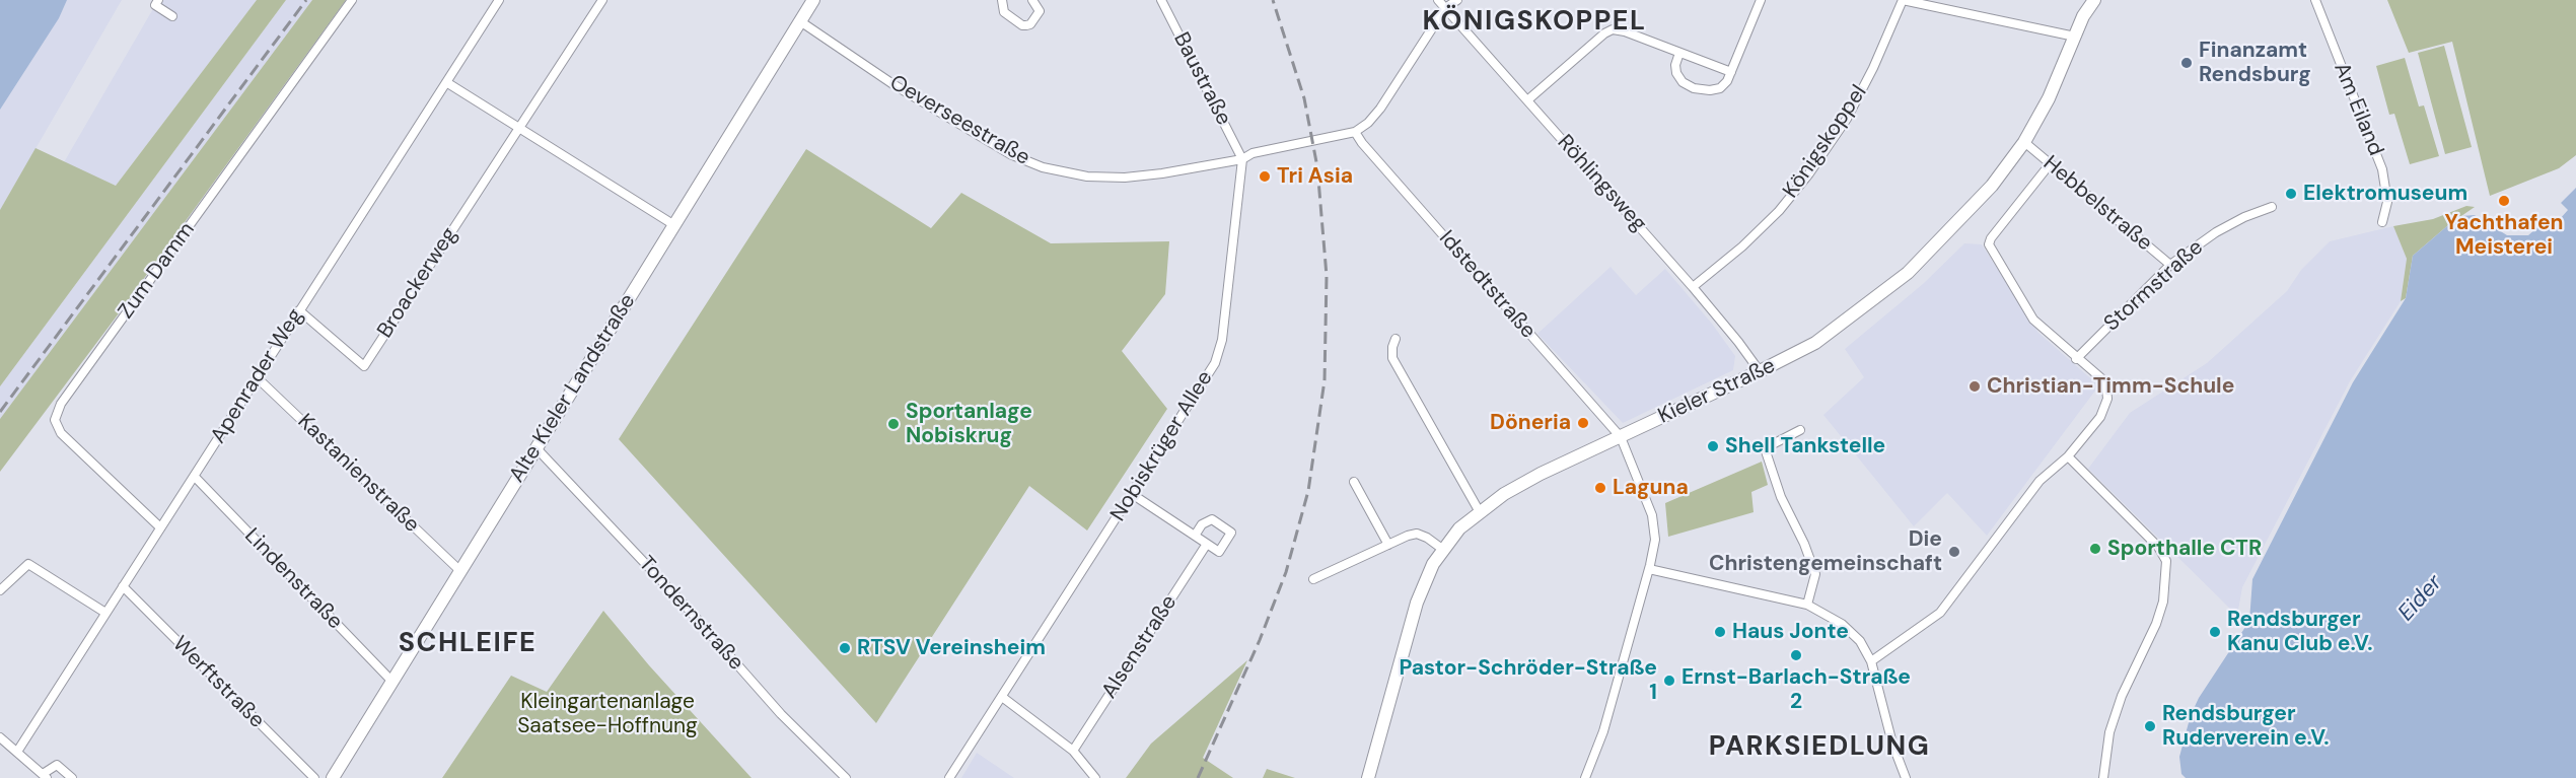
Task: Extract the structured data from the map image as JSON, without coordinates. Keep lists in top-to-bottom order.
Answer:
{
  "streets": {
    "main road": ["Alte Kieler Landstraße", "Kieler Straße"],
    "street": [
      "Baustraße",
      "Am Eiland",
      "Oeverseestraße",
      "Königskoppel",
      "Röhlingsweg",
      "Hebbelstraße",
      "Zum Damm",
      "Broackerweg",
      "Idstedtstraße",
      "Stormstraße",
      "Apenrader Weg",
      "Nobiskrüger Allee",
      "Kastanienstraße",
      "Lindenstraße",
      "Tondernstraße",
      "Alsenstraße",
      "Werftstraße"
    ]
  },
  "crossings": [
    ["Baustraße", "Oeverseestraße"],
    ["Baustraße", "Nobiskrüger Allee"],
    ["Oeverseestraße", "Alte Kieler Landstraße"],
    ["Oeverseestraße", "Nobiskrüger Allee"],
    ["Königskoppel", "Röhlingsweg"],
    ["Röhlingsweg", "Kieler Straße"],
    ["Hebbelstraße", "Stormstraße"],
    ["Hebbelstraße", "Kieler Straße"],
    ["Zum Damm", "Apenrader Weg"],
    ["Broackerweg", "Apenrader Weg"],
    ["Idstedtstraße", "Kieler Straße"],
    ["Apenrader Weg", "Kastanienstraße"],
    ["Apenrader Weg", "Lindenstraße"],
    ["Apenrader Weg", "Werftstraße"],
    ["Alte Kieler Landstraße", "Kastanienstraße"],
    ["Alte Kieler Landstraße", "Lindenstraße"],
    ["Alte Kieler Landstraße", "Tondernstraße"]
  ],
  "districts": ["KÖNIGSKOPPEL", "SCHLEIFE", "PARKSIEDLUNG"],
  "water": ["Eider"],
  "parks": ["Kleingartenanlage Saatsee-Hoffnung"],
  "places": [
    "Finanzamt Rendsburg",
    "Tri Asia",
    "Elektromuseum",
    "Yachthafen Meisterei",
    "Christian-Timm-Schule",
    "Döneria",
    "Sportanlage Nobiskrug",
    "Shell Tankstelle",
    "Laguna",
    "Sporthalle CTR",
    "Die Christengemeinschaft",
    "Haus Jonte",
    "Rendsburger Kanu Club e.V.",
    "RTSV Vereinsheim",
    "Ernst-Barlach-Straße 2",
    "Pastor-Schröder-Straße 1",
    "Rendsburger Ruderverein e.V."
  ]
}
